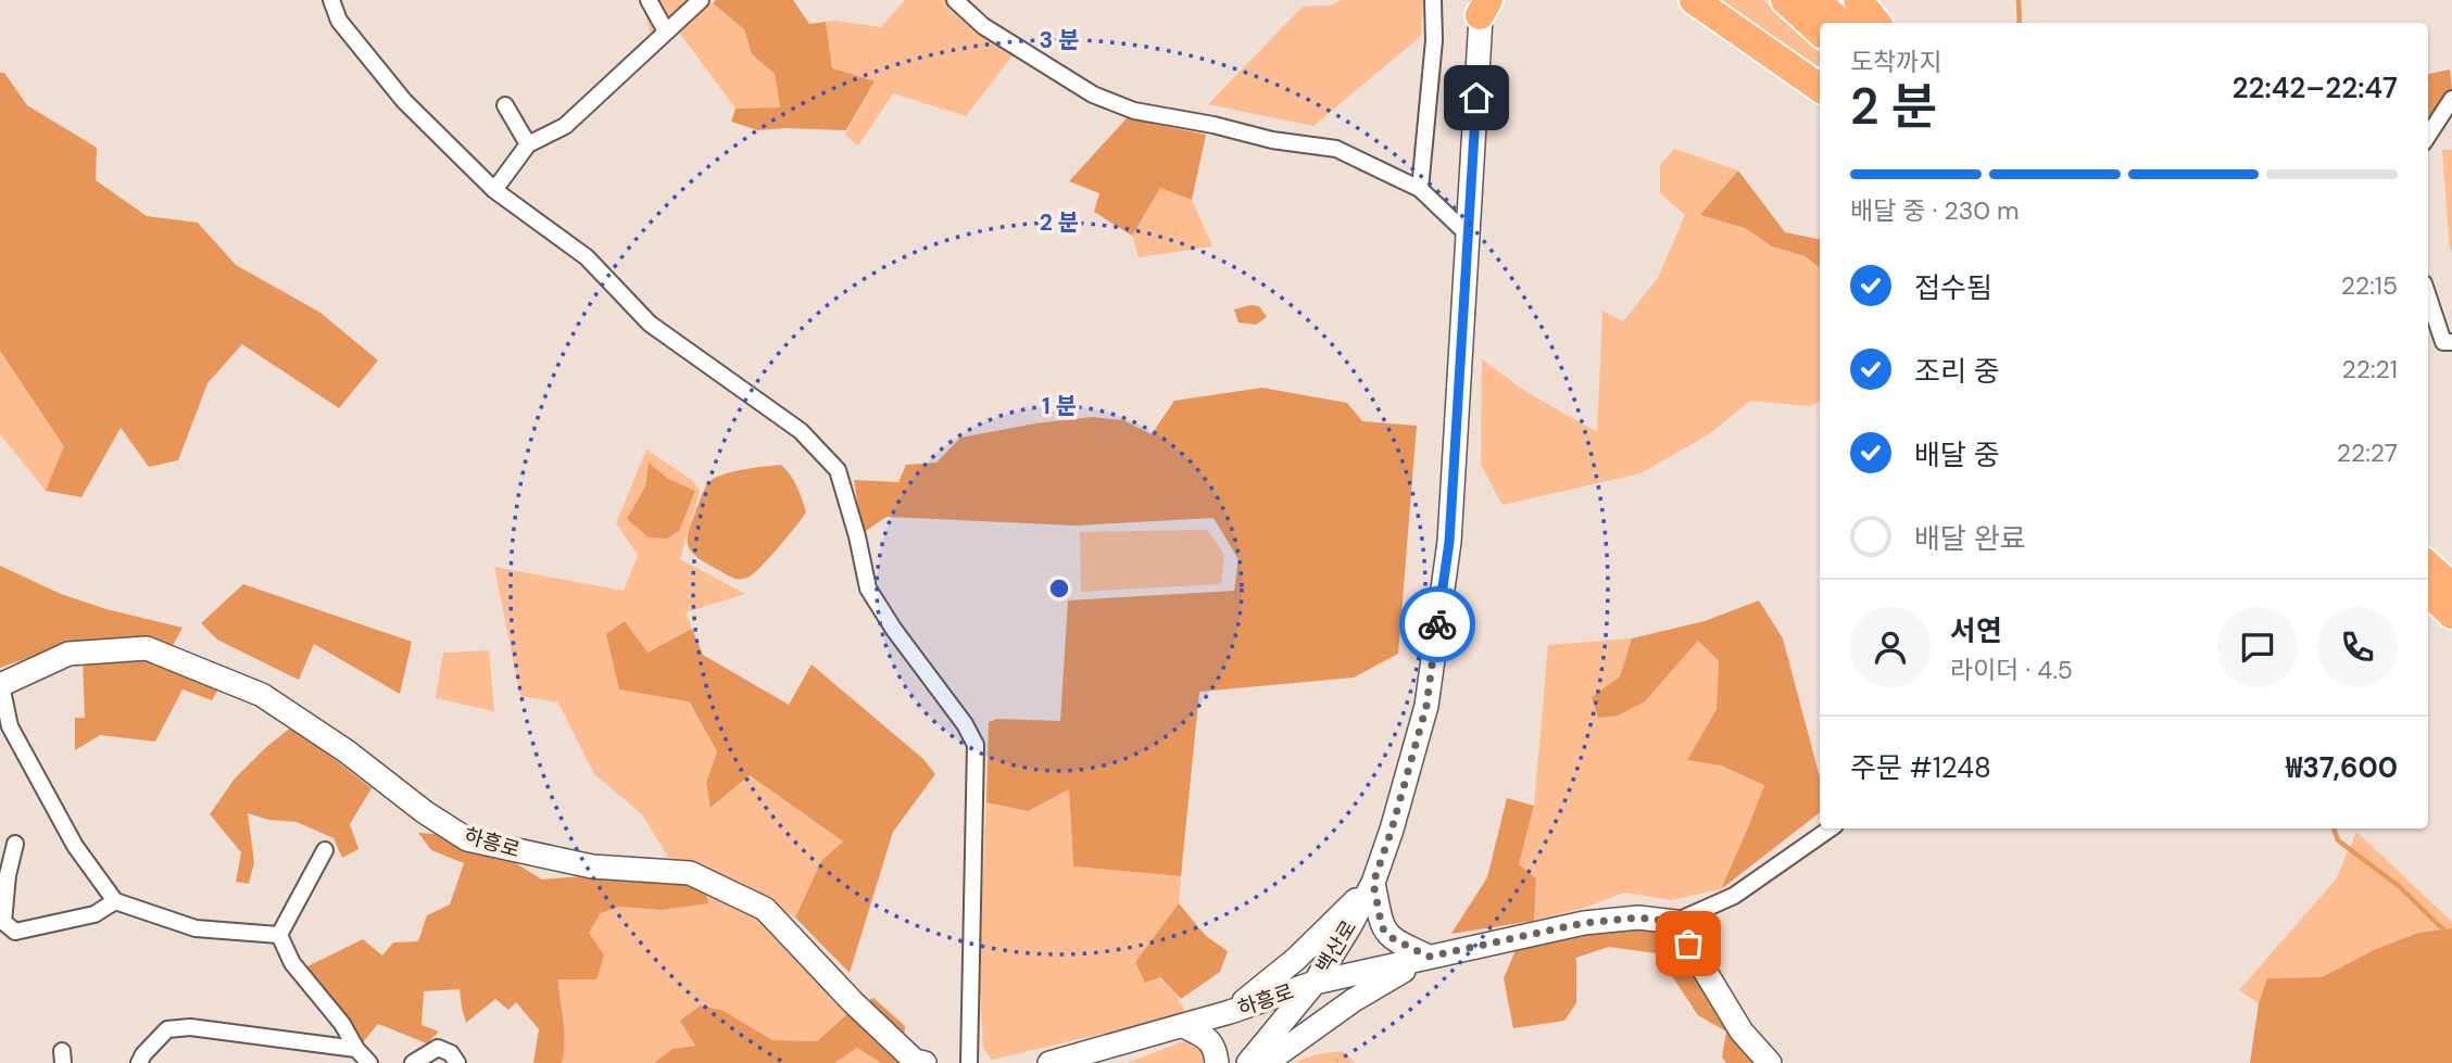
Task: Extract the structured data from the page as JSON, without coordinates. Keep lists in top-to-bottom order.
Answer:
{
  "streets": {
    "street": ["하흥로", "백산로"]
  },
  "crossings": [
    ["하흥로", "백산로"]
  ],
  "page": {
    "heading": ["2 분", "도착까지", "22:42–22:47"],
    "panel": [
      "서연",
      "라이더 · 4.5",
      "주문 #1248",
      "₩37,600"
    ],
    "bar": "배달 중 · 230 m",
    "list": [
      ["접수됨", "22:15"],
      ["조리 중", "22:21"],
      ["배달 중", "22:27"],
      "배달 완료"
    ]
  },
  "rings": ["3 분", "2 분", "1 분"]
}
